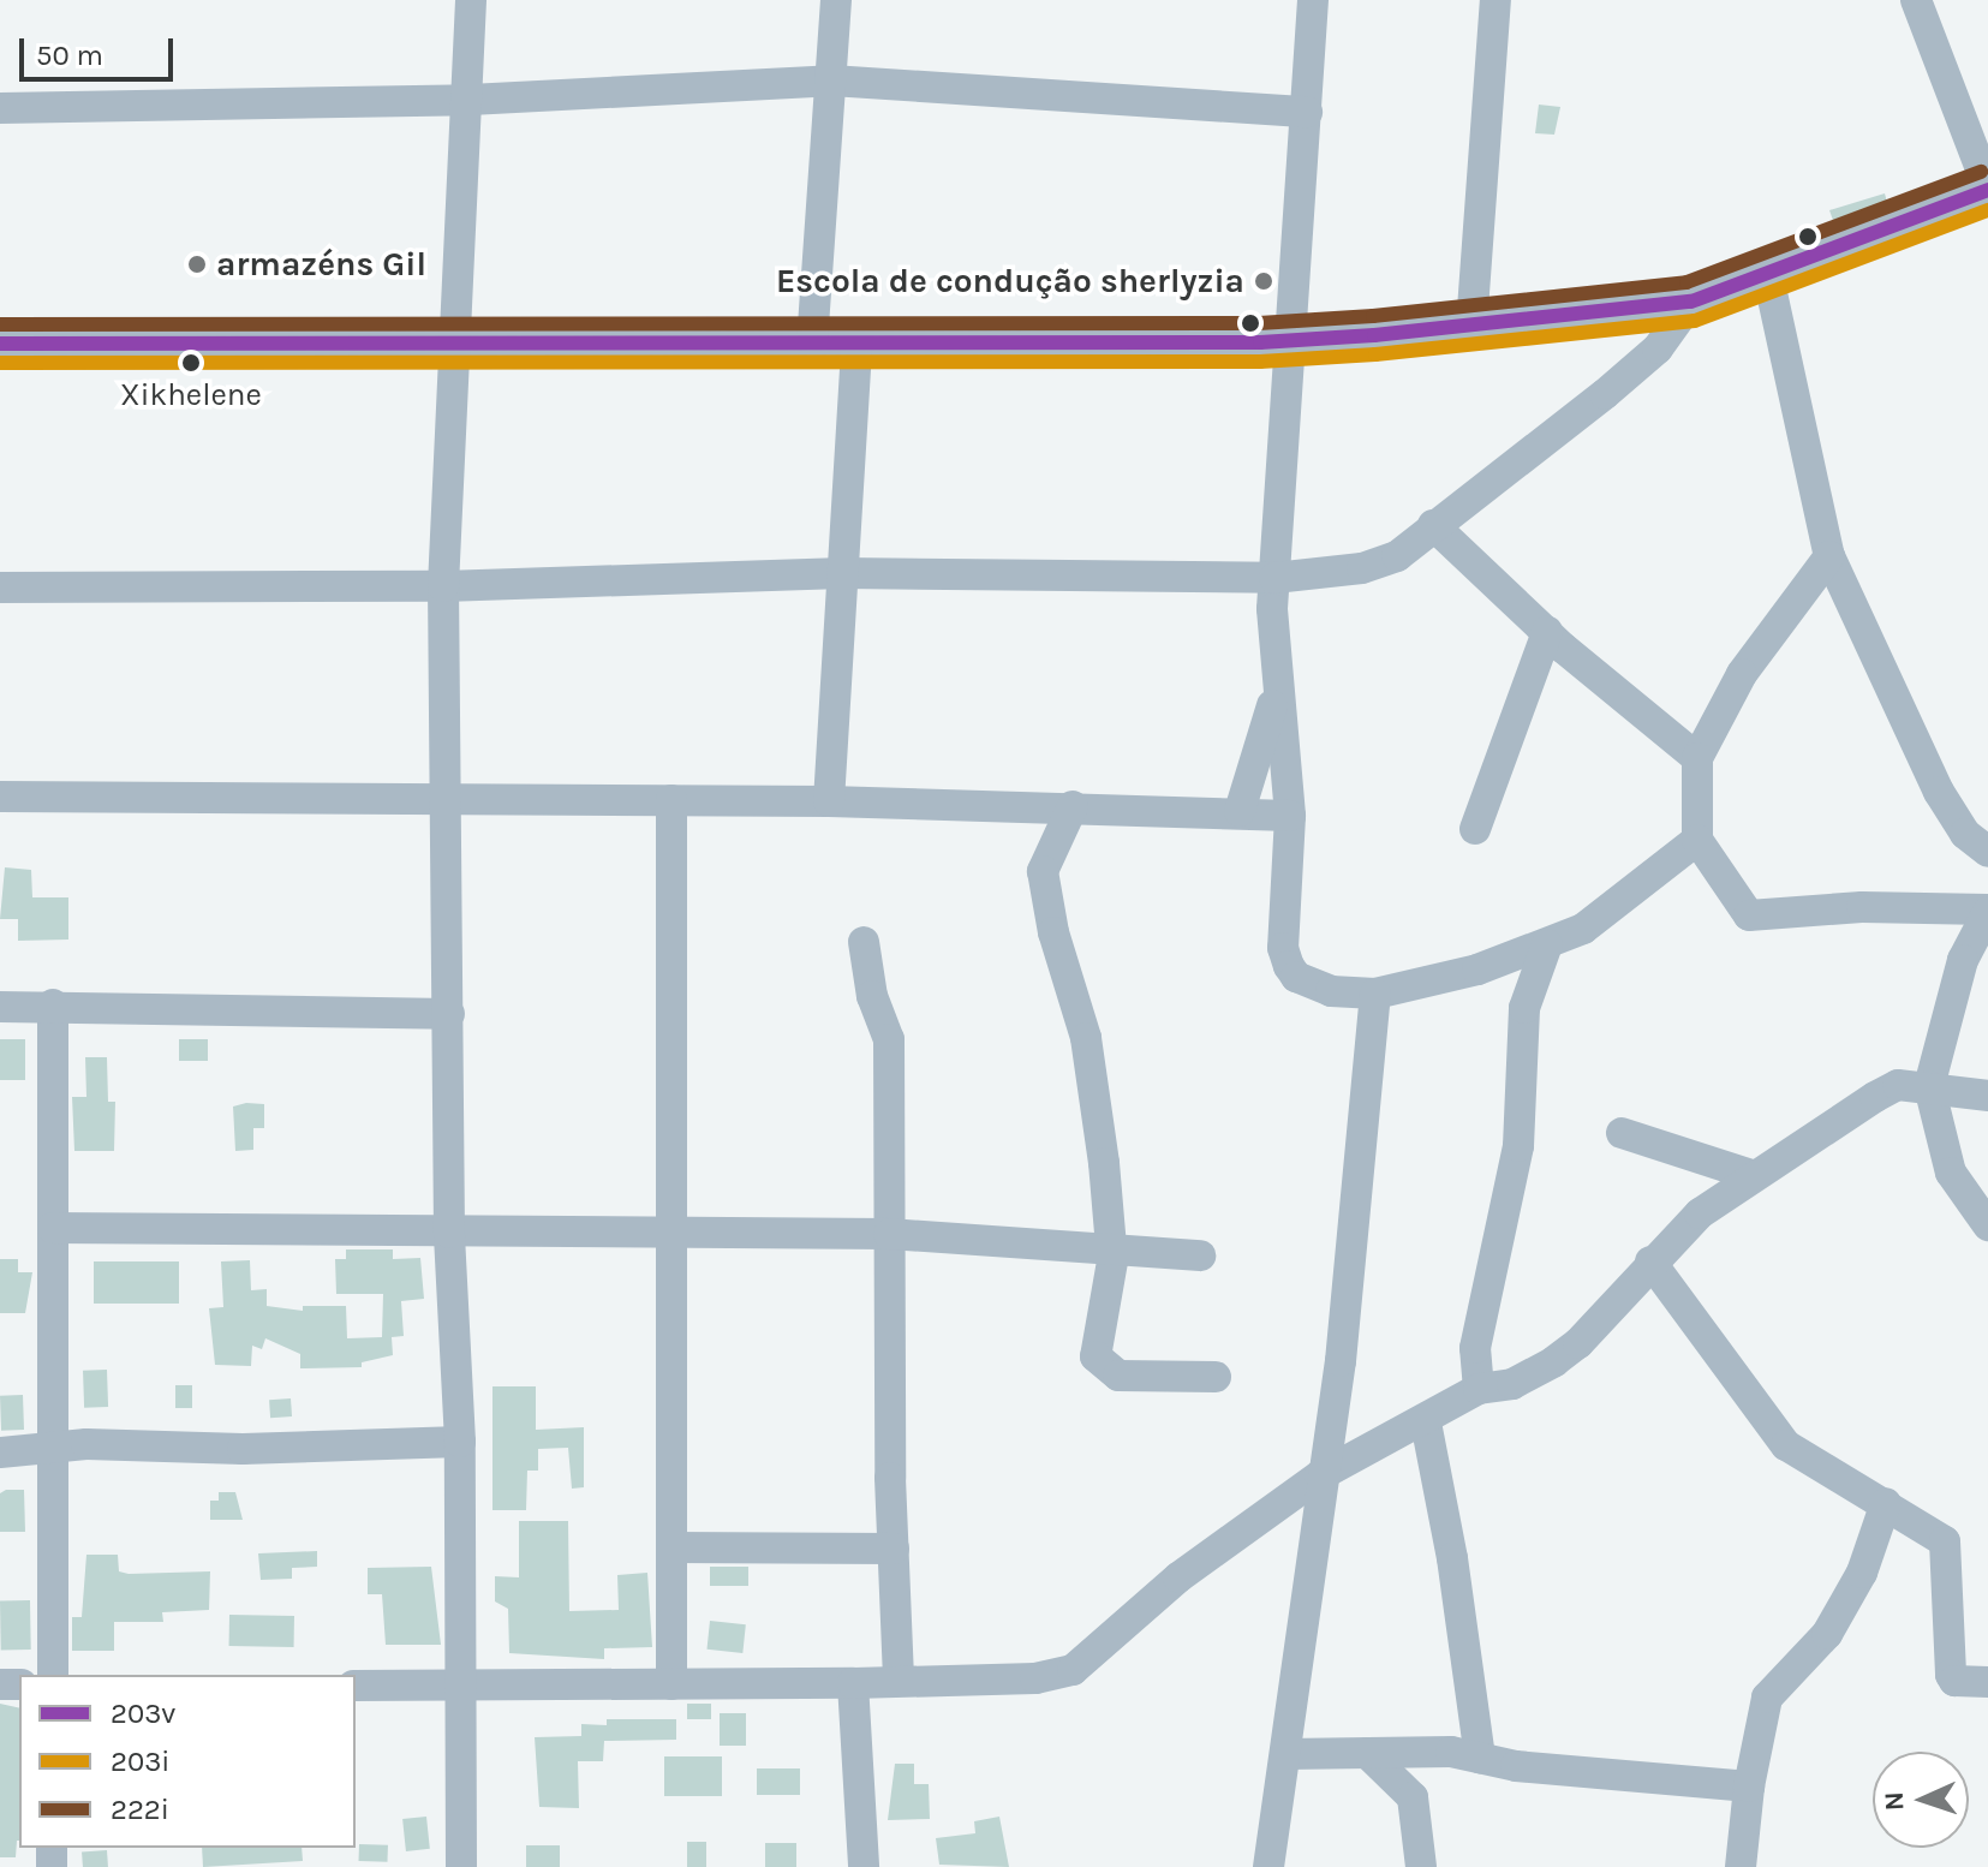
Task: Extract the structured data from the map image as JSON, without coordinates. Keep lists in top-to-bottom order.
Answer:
{
  "places": ["armazéns Gil", "Escola de condução sherlyzia", "Xikhelene"],
  "lines": ["transit line 222i", "transit line 203v", "transit line 203i"],
  "legend": ["203v", "203i", "222i"],
  "scale_bar": "50 m",
  "north": "left"
}
